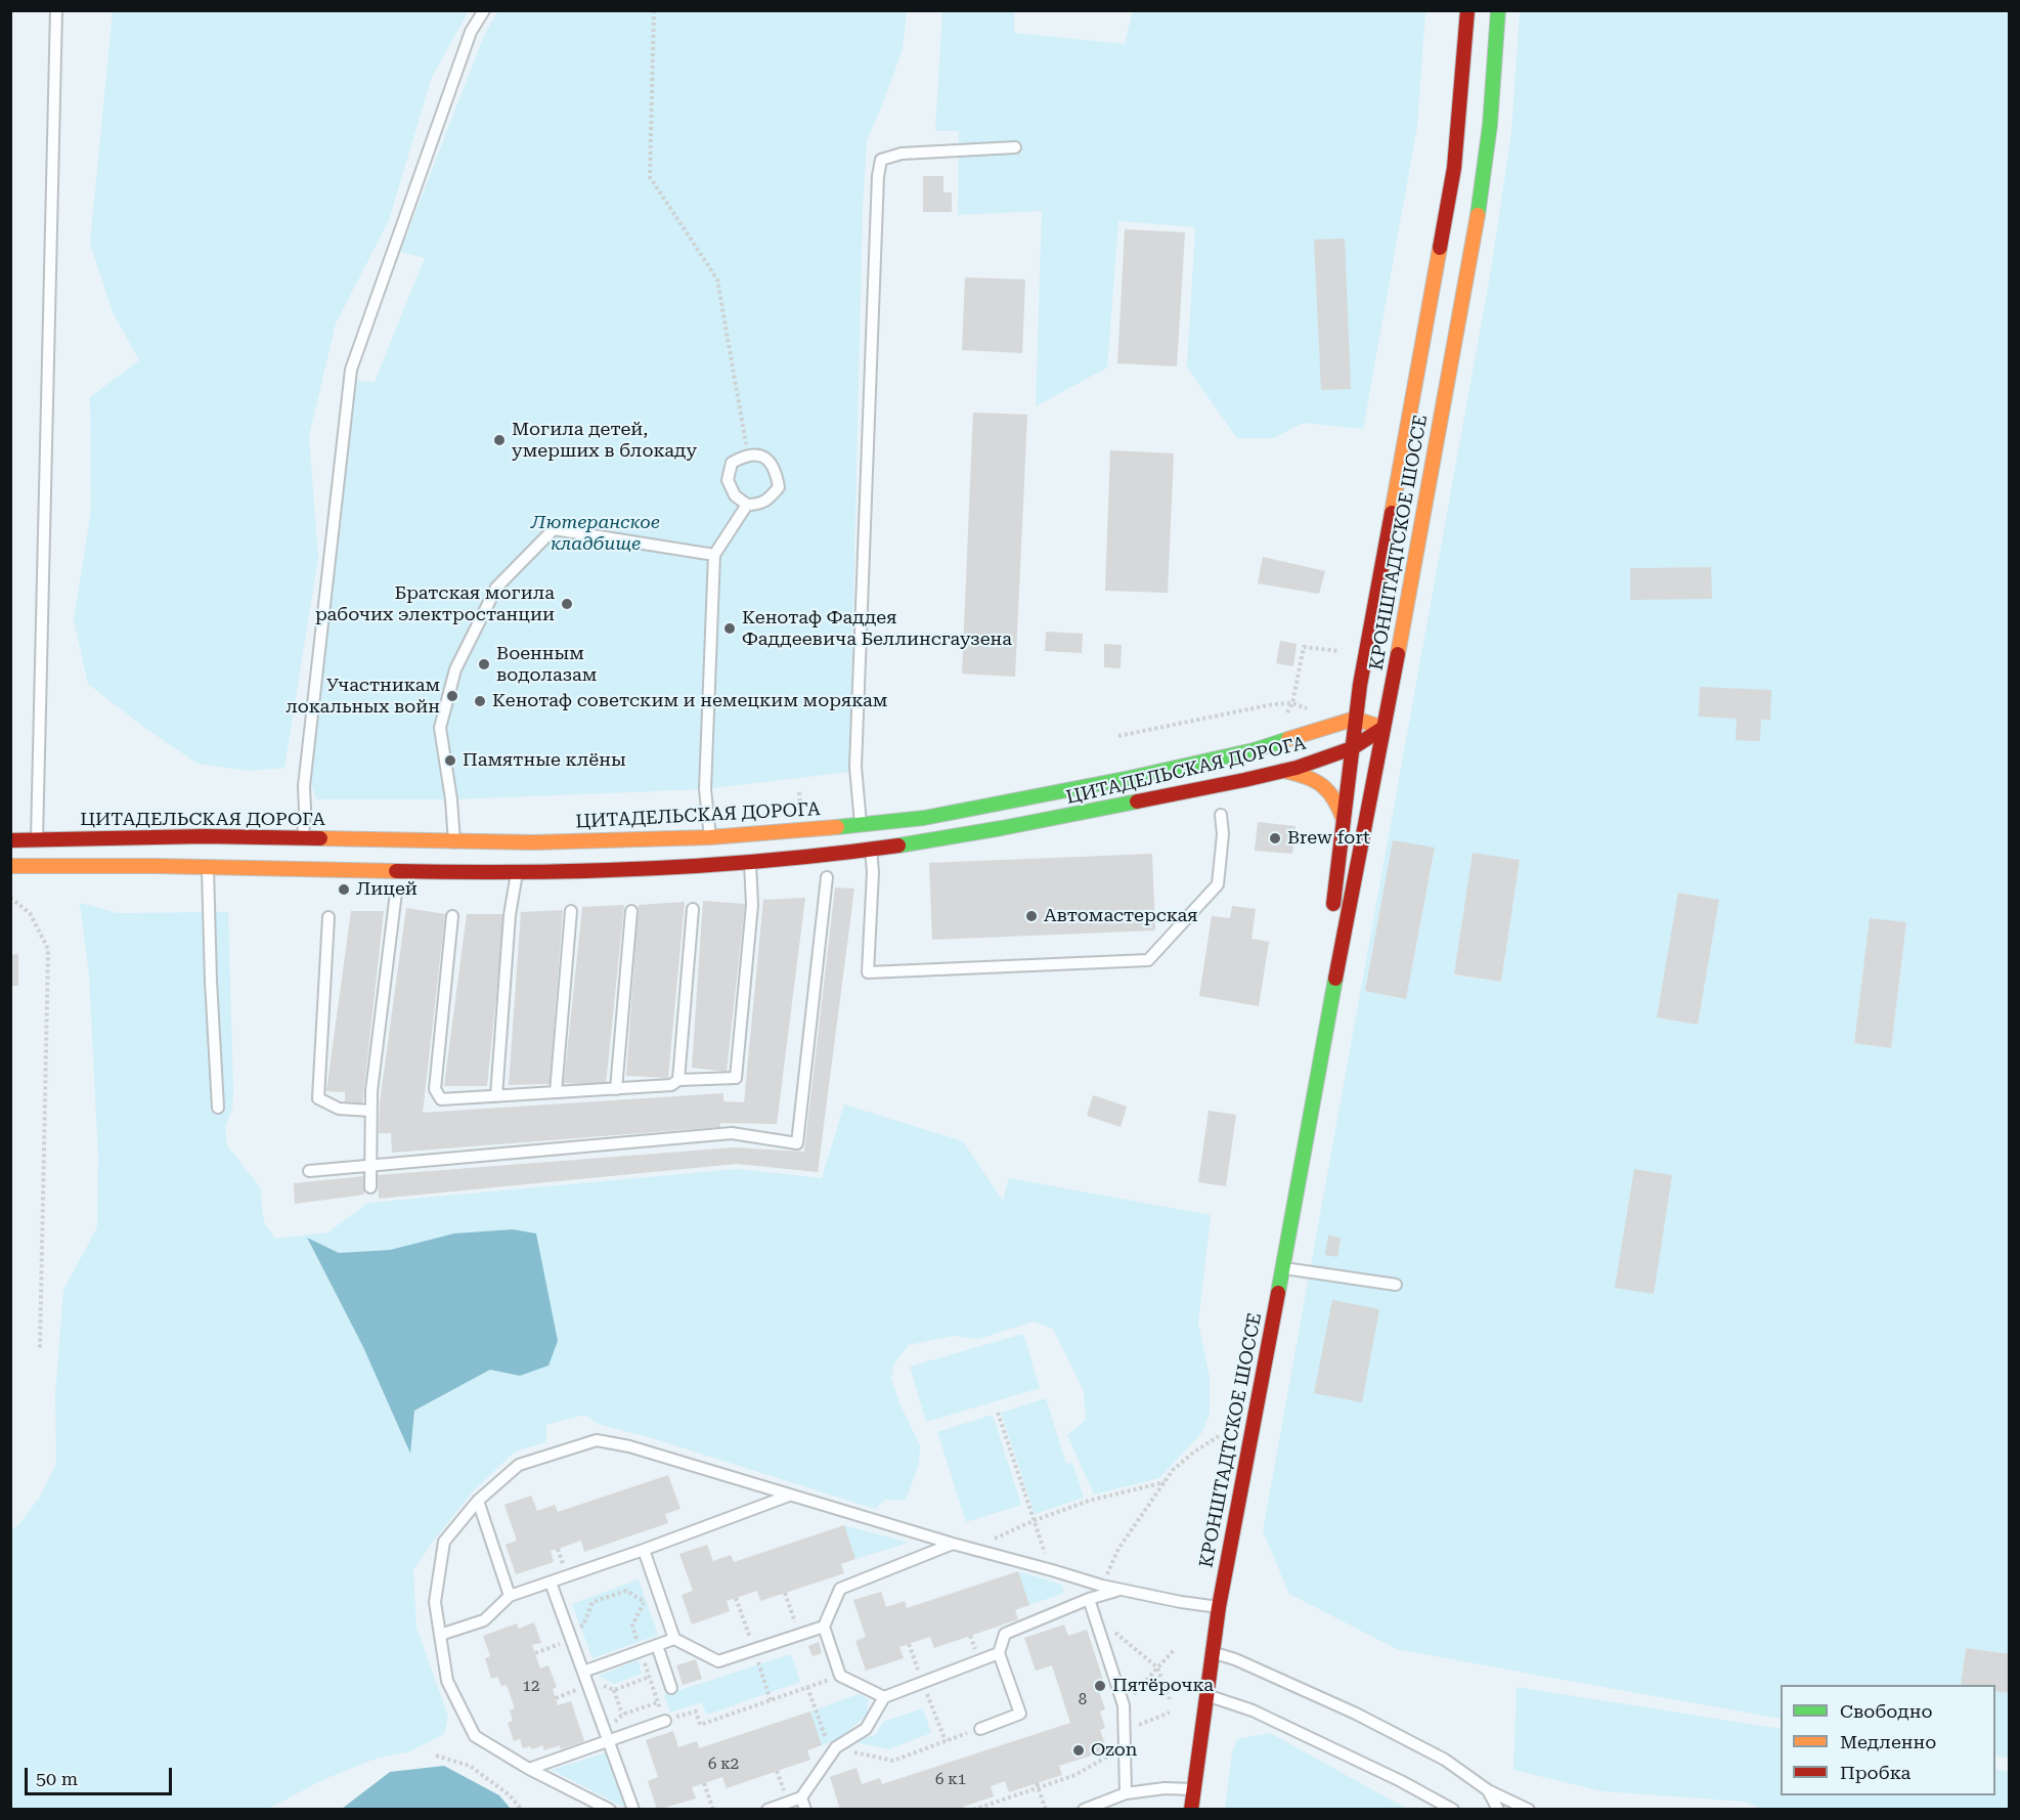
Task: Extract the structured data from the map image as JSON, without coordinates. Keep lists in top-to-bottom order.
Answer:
{
  "streets": {
    "main road": ["КРОНШТАДТСКОЕ ШОССЕ", "ЦИТАДЕЛЬСКАЯ ДОРОГА"]
  },
  "crossings": [
    ["КРОНШТАДТСКОЕ ШОССЕ", "ЦИТАДЕЛЬСКАЯ ДОРОГА"]
  ],
  "parks": ["Лютеранское кладбище"],
  "places": [
    "Могила детей, умерших в блокаду",
    "Братская могила рабочих электростанции",
    "Кенотаф Фаддея Фаддеевича Беллинсгаузена",
    "Военным водолазам",
    "Участникам локальных войн",
    "Кенотаф советским и немецким морякам",
    "Памятные клёны",
    "Brew fort",
    "Лицей",
    "Автомастерская",
    "Пятёрочка",
    "Ozon"
  ],
  "house_numbers": [
    "12",
    "8",
    "6 к2",
    "6 к1"
  ],
  "legend": ["Свободно", "Медленно", "Пробка"],
  "scale_bar": "50 m"
}
